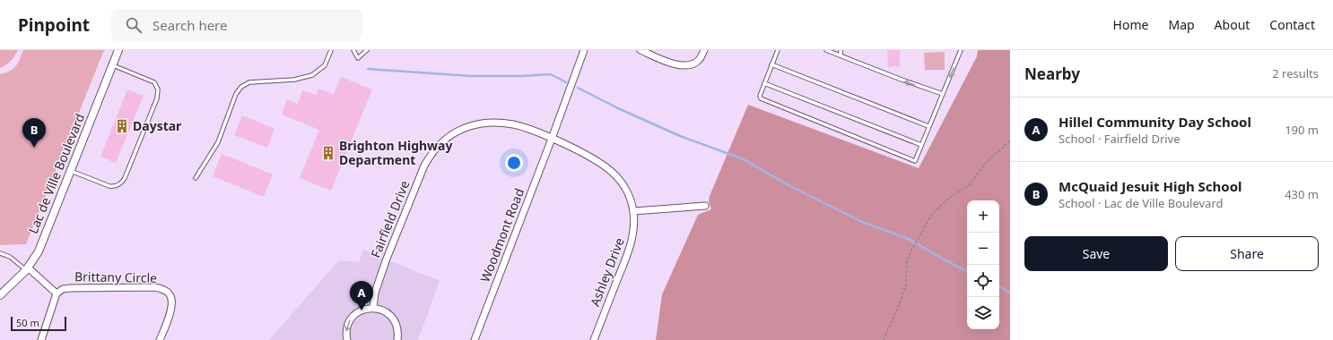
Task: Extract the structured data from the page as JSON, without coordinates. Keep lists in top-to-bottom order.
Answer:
{
  "streets": {
    "street": [
      "Lac de Ville Boulevard",
      "Fairfield Drive",
      "Woodmont Road",
      "Ashley Drive",
      "Brittany Circle"
    ]
  },
  "crossings": [
    ["Fairfield Drive", "Woodmont Road"],
    ["Fairfield Drive", "Ashley Drive"],
    ["Woodmont Road", "Ashley Drive"]
  ],
  "places": {
    "building": ["Daystar", "Brighton Highway Department"]
  },
  "scale_bar": "50 m",
  "page": {
    "header": "Pinpoint",
    "search": "Search here",
    "nav": [
      "Home",
      "Map",
      "About",
      "Contact"
    ],
    "heading": ["Nearby", "2 results"],
    "list": [
      {
        "mark": "A",
        "name": "Hillel Community Day School",
        "note": "School · Fairfield Drive",
        "value": "190 m"
      },
      {
        "mark": "B",
        "name": "McQuaid Jesuit High School",
        "note": "School · Lac de Ville Boulevard",
        "value": "430 m"
      }
    ],
    "pins": ["B", "A"],
    "map_buttons": ["+", "−"],
    "buttons": ["Save", "Share"],
    "scale": "50 m"
  }
}
